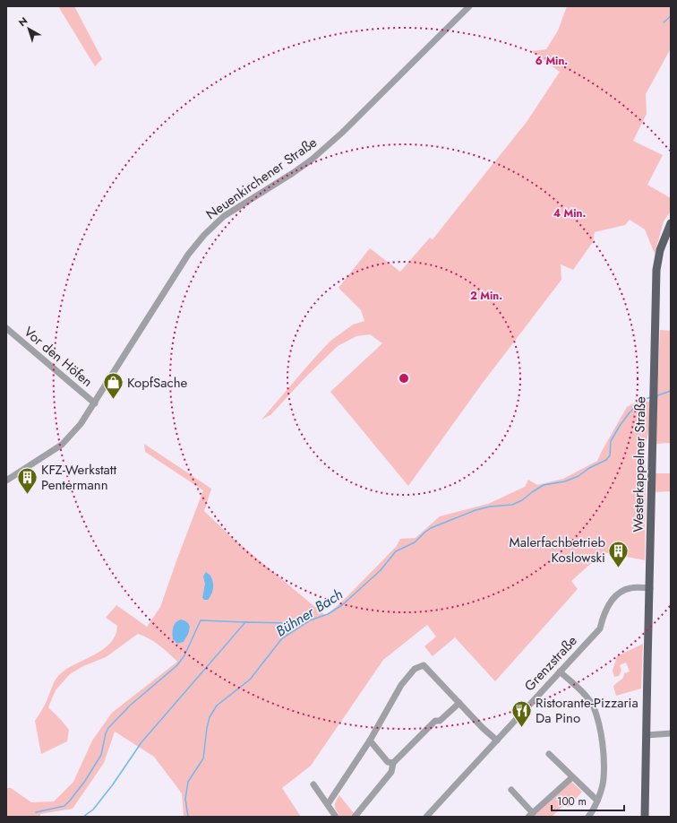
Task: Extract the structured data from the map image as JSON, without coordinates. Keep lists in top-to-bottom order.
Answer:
{
  "streets": {
    "main road": ["Westerkappelner Straße"],
    "street": ["Neuenkirchener Straße", "Vor den Höfen", "Grenzstraße"]
  },
  "crossings": [
    ["Neuenkirchener Straße", "Vor den Höfen"],
    ["Westerkappelner Straße", "Grenzstraße"]
  ],
  "water": ["Bühner Bach"],
  "places": {
    "shop": ["KopfSache"],
    "building": ["KFZ-Werkstatt Pentermann", "Malerfachbetrieb Koslowski"],
    "restaurant": ["Ristorante-Pizzaria Da Pino"]
  },
  "scale_bar": "100 m",
  "north": "top left",
  "rings": ["6 Min.", "4 Min.", "2 Min."]
}
